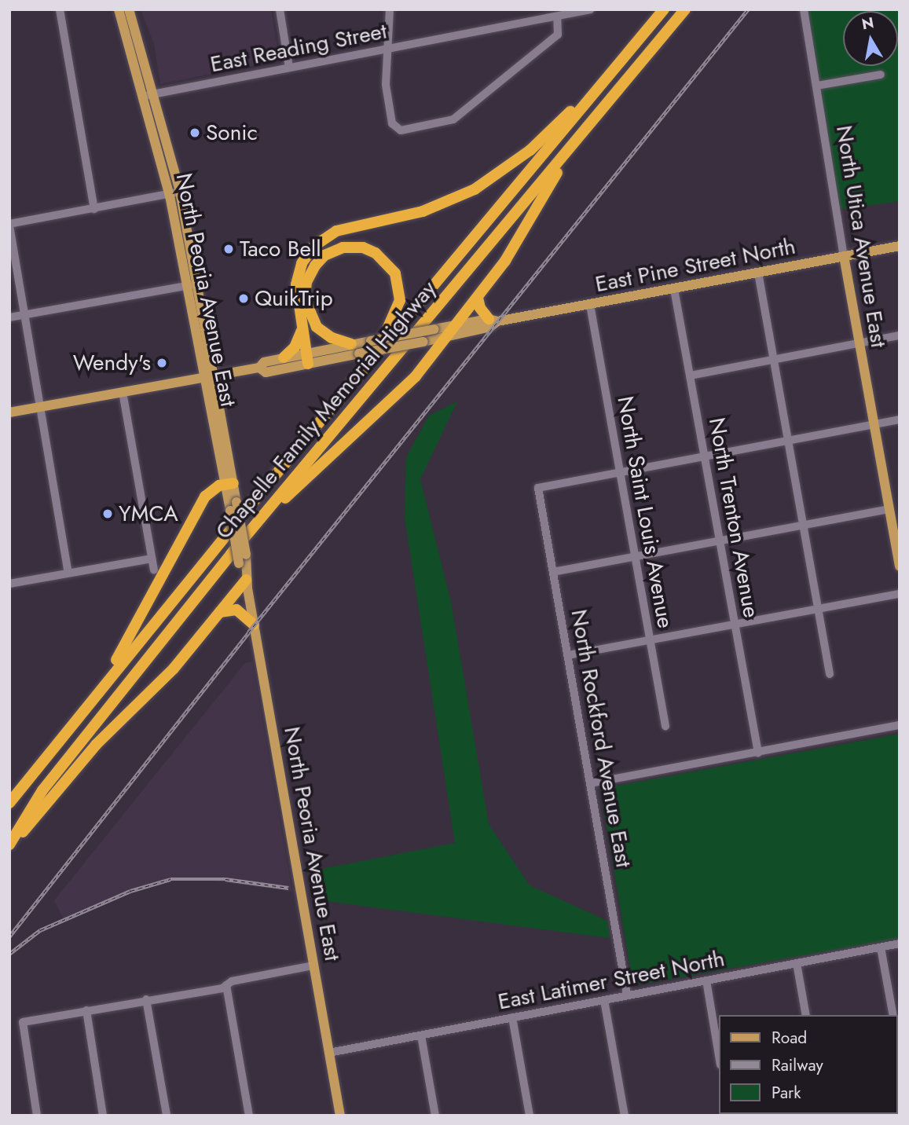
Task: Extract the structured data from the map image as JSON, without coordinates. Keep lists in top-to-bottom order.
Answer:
{
  "streets": {
    "highway": ["Chapelle Family Memorial Highway"],
    "main road": ["North Utica Avenue East", "East Pine Street North", "North Peoria Avenue East"],
    "street": [
      "East Reading Street",
      "North Saint Louis Avenue",
      "North Trenton Avenue",
      "North Rockford Avenue East",
      "East Latimer Street North"
    ]
  },
  "crossings": [
    ["East Reading Street", "North Peoria Avenue East"],
    ["North Utica Avenue East", "East Pine Street North"],
    ["East Pine Street North", "North Peoria Avenue East"],
    ["East Pine Street North", "North Saint Louis Avenue"],
    ["East Pine Street North", "North Trenton Avenue"],
    ["North Peoria Avenue East", "East Latimer Street North"],
    ["North Saint Louis Avenue", "North Rockford Avenue East"],
    ["North Rockford Avenue East", "East Latimer Street North"]
  ],
  "places": [
    "Sonic",
    "Taco Bell",
    "QuikTrip",
    "Wendy's",
    "YMCA"
  ],
  "legend": ["Road", "Railway", "Park"],
  "north": "top"
}
